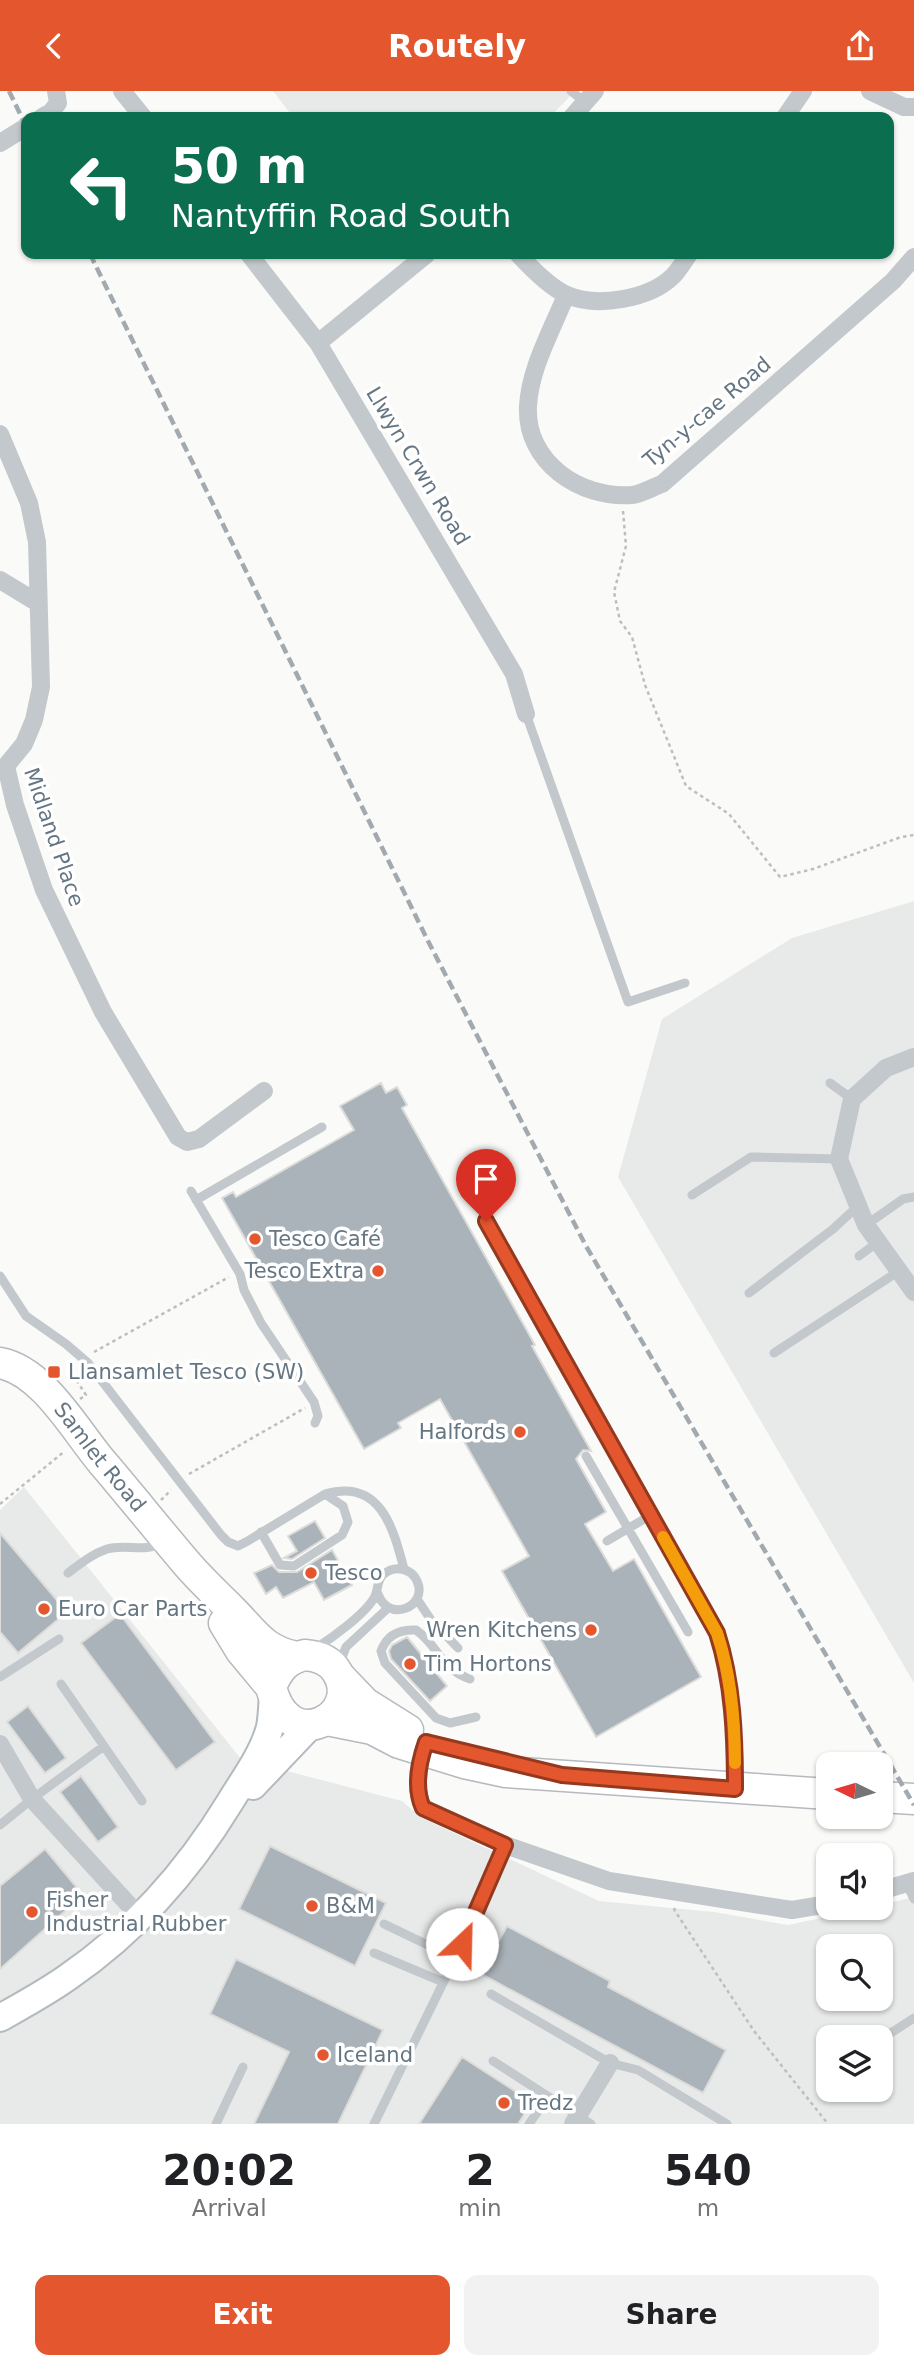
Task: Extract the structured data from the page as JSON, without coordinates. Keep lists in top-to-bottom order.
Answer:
{
  "streets": {
    "main road": ["Samlet Road"],
    "street": ["Tyn-y-cae Road", "Llwyn Crwn Road", "Midland Place"]
  },
  "places": {
    "other": [
      "Tesco Café",
      "Tesco Extra",
      "Halfords",
      "Tesco",
      "Euro Car Parts",
      "Wren Kitchens",
      "Tim Hortons",
      "B&M",
      "Fisher Industrial Rubber",
      "Iceland",
      "Tredz"
    ],
    "transit": ["Llansamlet Tesco (SW)"]
  },
  "north": "left",
  "page": {
    "header": "Routely",
    "turn": ["50 m", "Nantyffin Road South"],
    "eta": [
      "20:02",
      "Arrival",
      "2",
      "min",
      "540",
      "m"
    ],
    "buttons": ["Exit", "Share"]
  }
}
